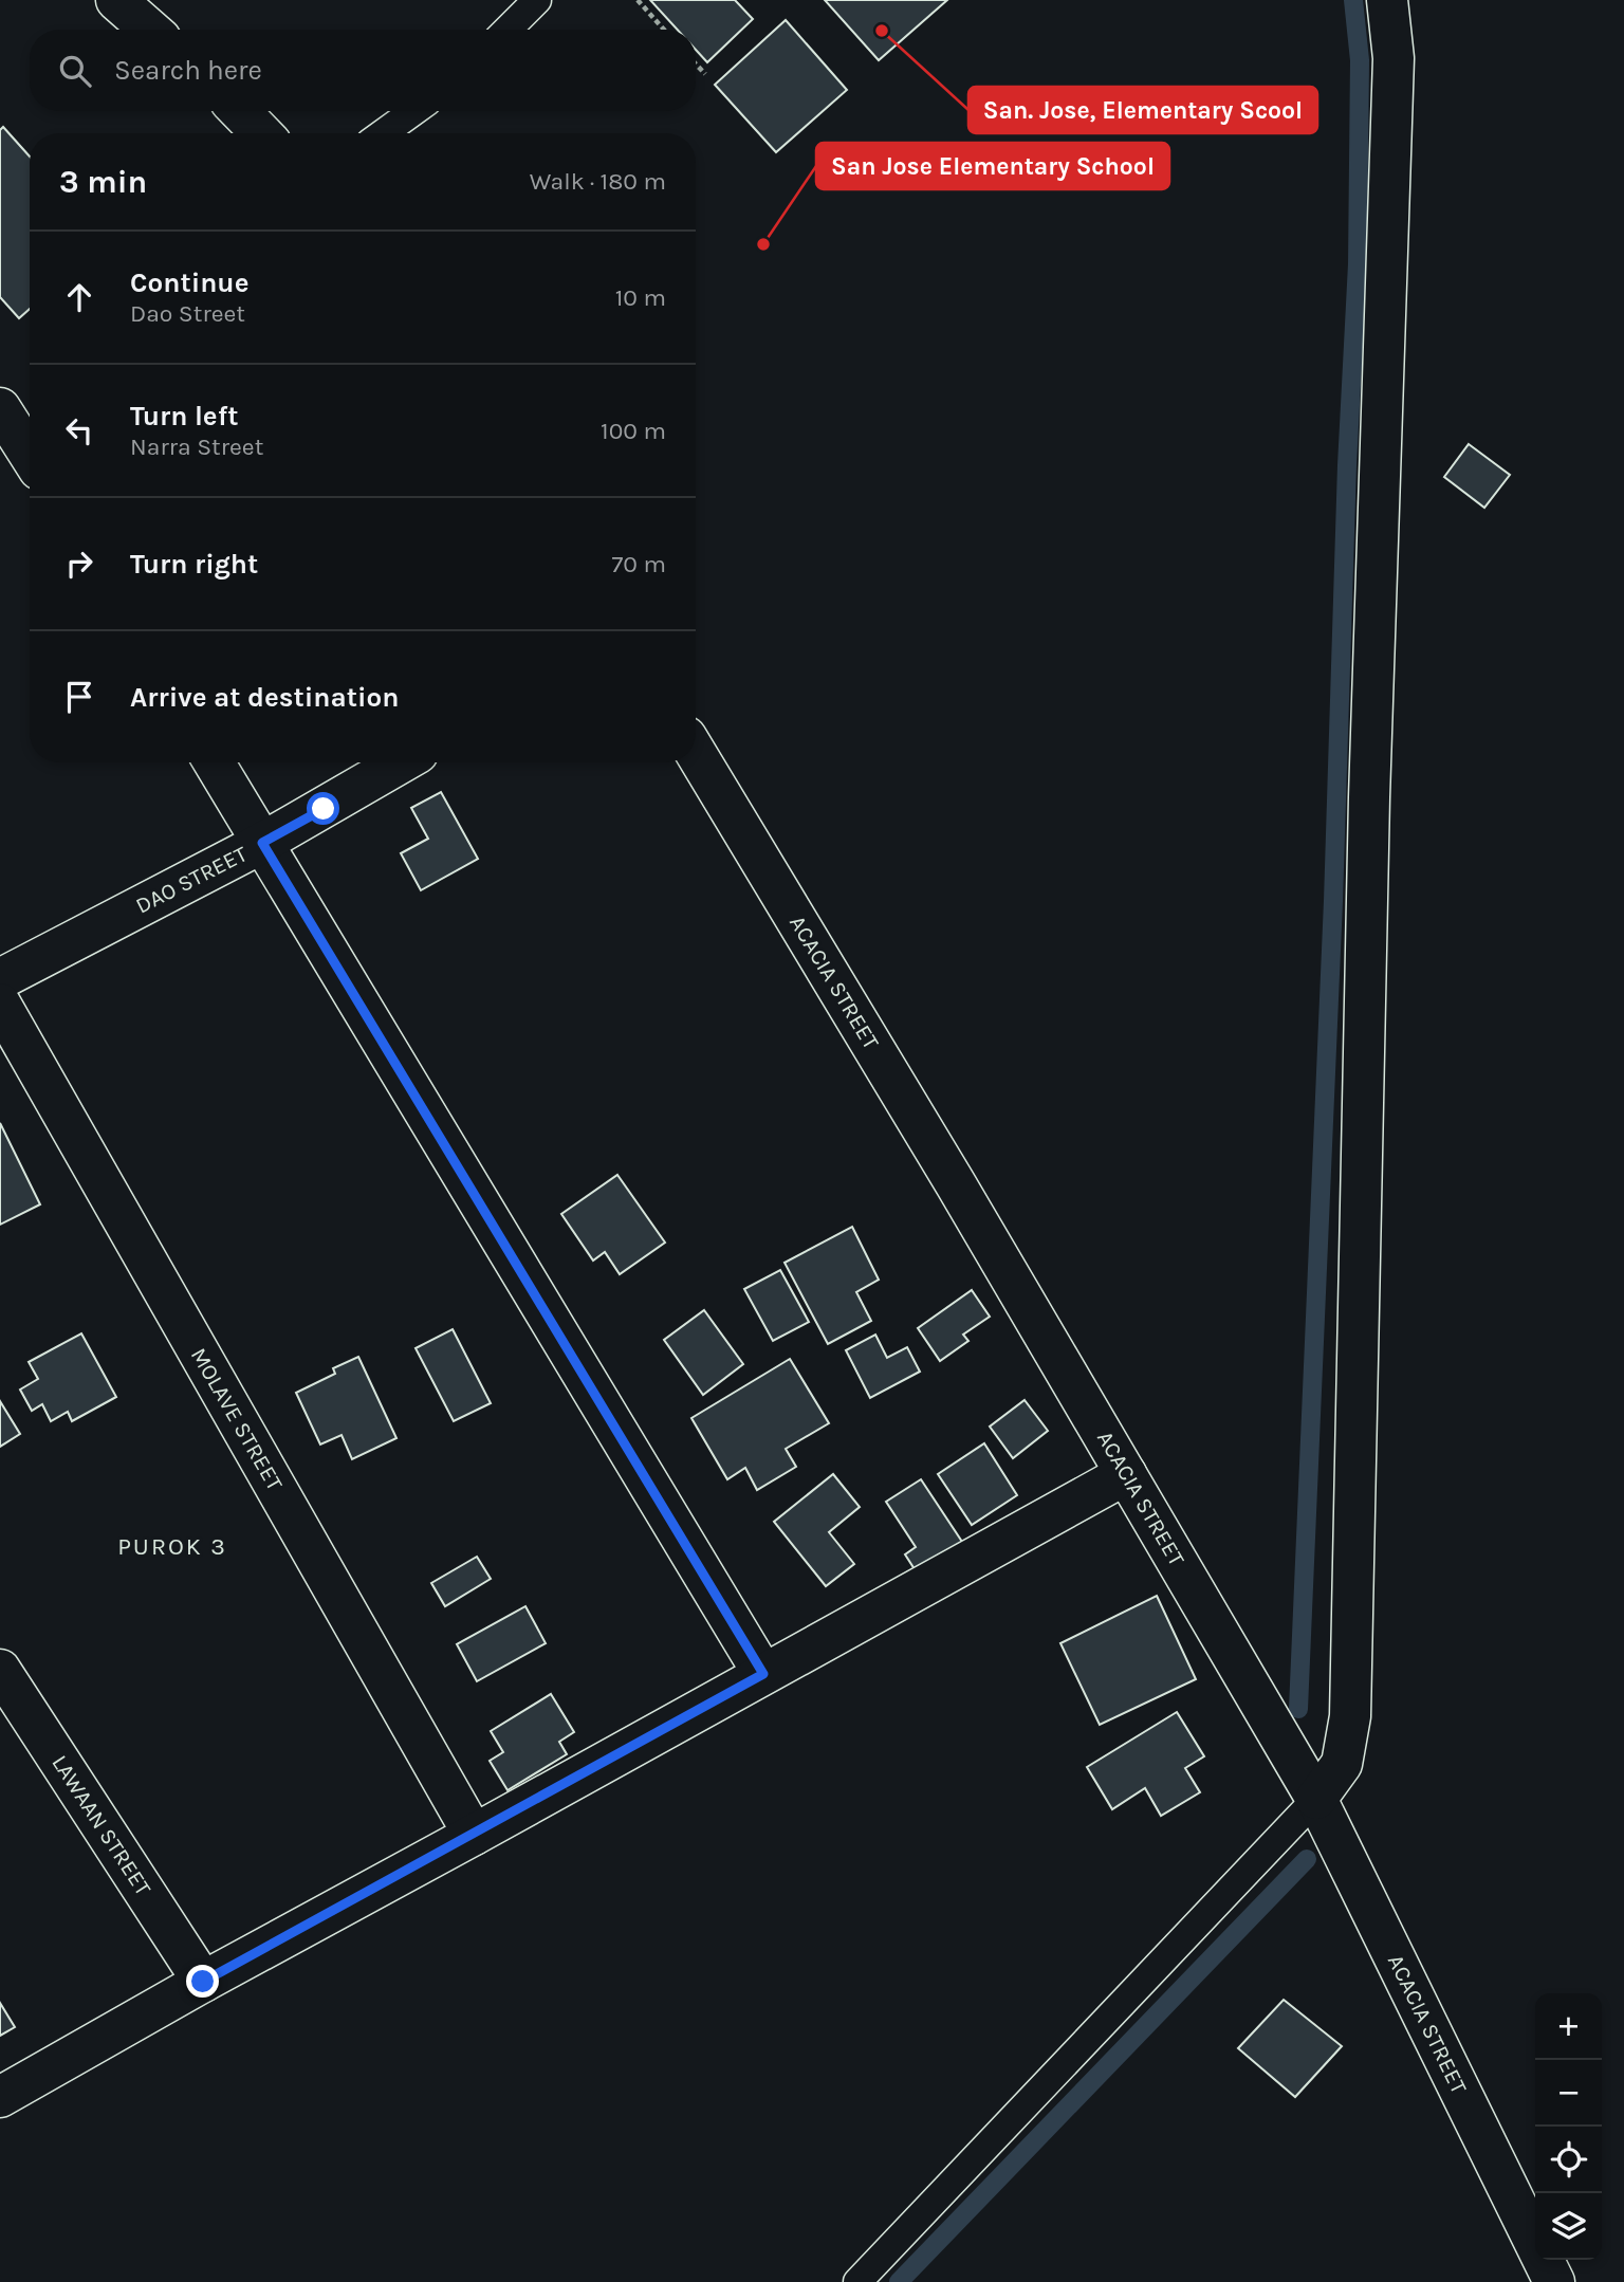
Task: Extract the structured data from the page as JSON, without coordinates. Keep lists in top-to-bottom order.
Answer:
{
  "streets": {
    "street": [
      "DAO STREET",
      "ACACIA STREET",
      "MOLAVE STREET",
      "LAWAAN STREET"
    ]
  },
  "districts": ["PUROK 3"],
  "places": ["San. Jose, Elementary Scool", "San Jose Elementary School"],
  "page": {
    "search": "Search here",
    "heading": ["3 min", "Walk · 180 m"],
    "list": [
      ["Continue", "Dao Street", "10 m"],
      ["Turn left", "Narra Street", "100 m"],
      ["Turn right", "70 m"],
      "Arrive at destination"
    ],
    "map_buttons": ["+", "−"]
  }
}
